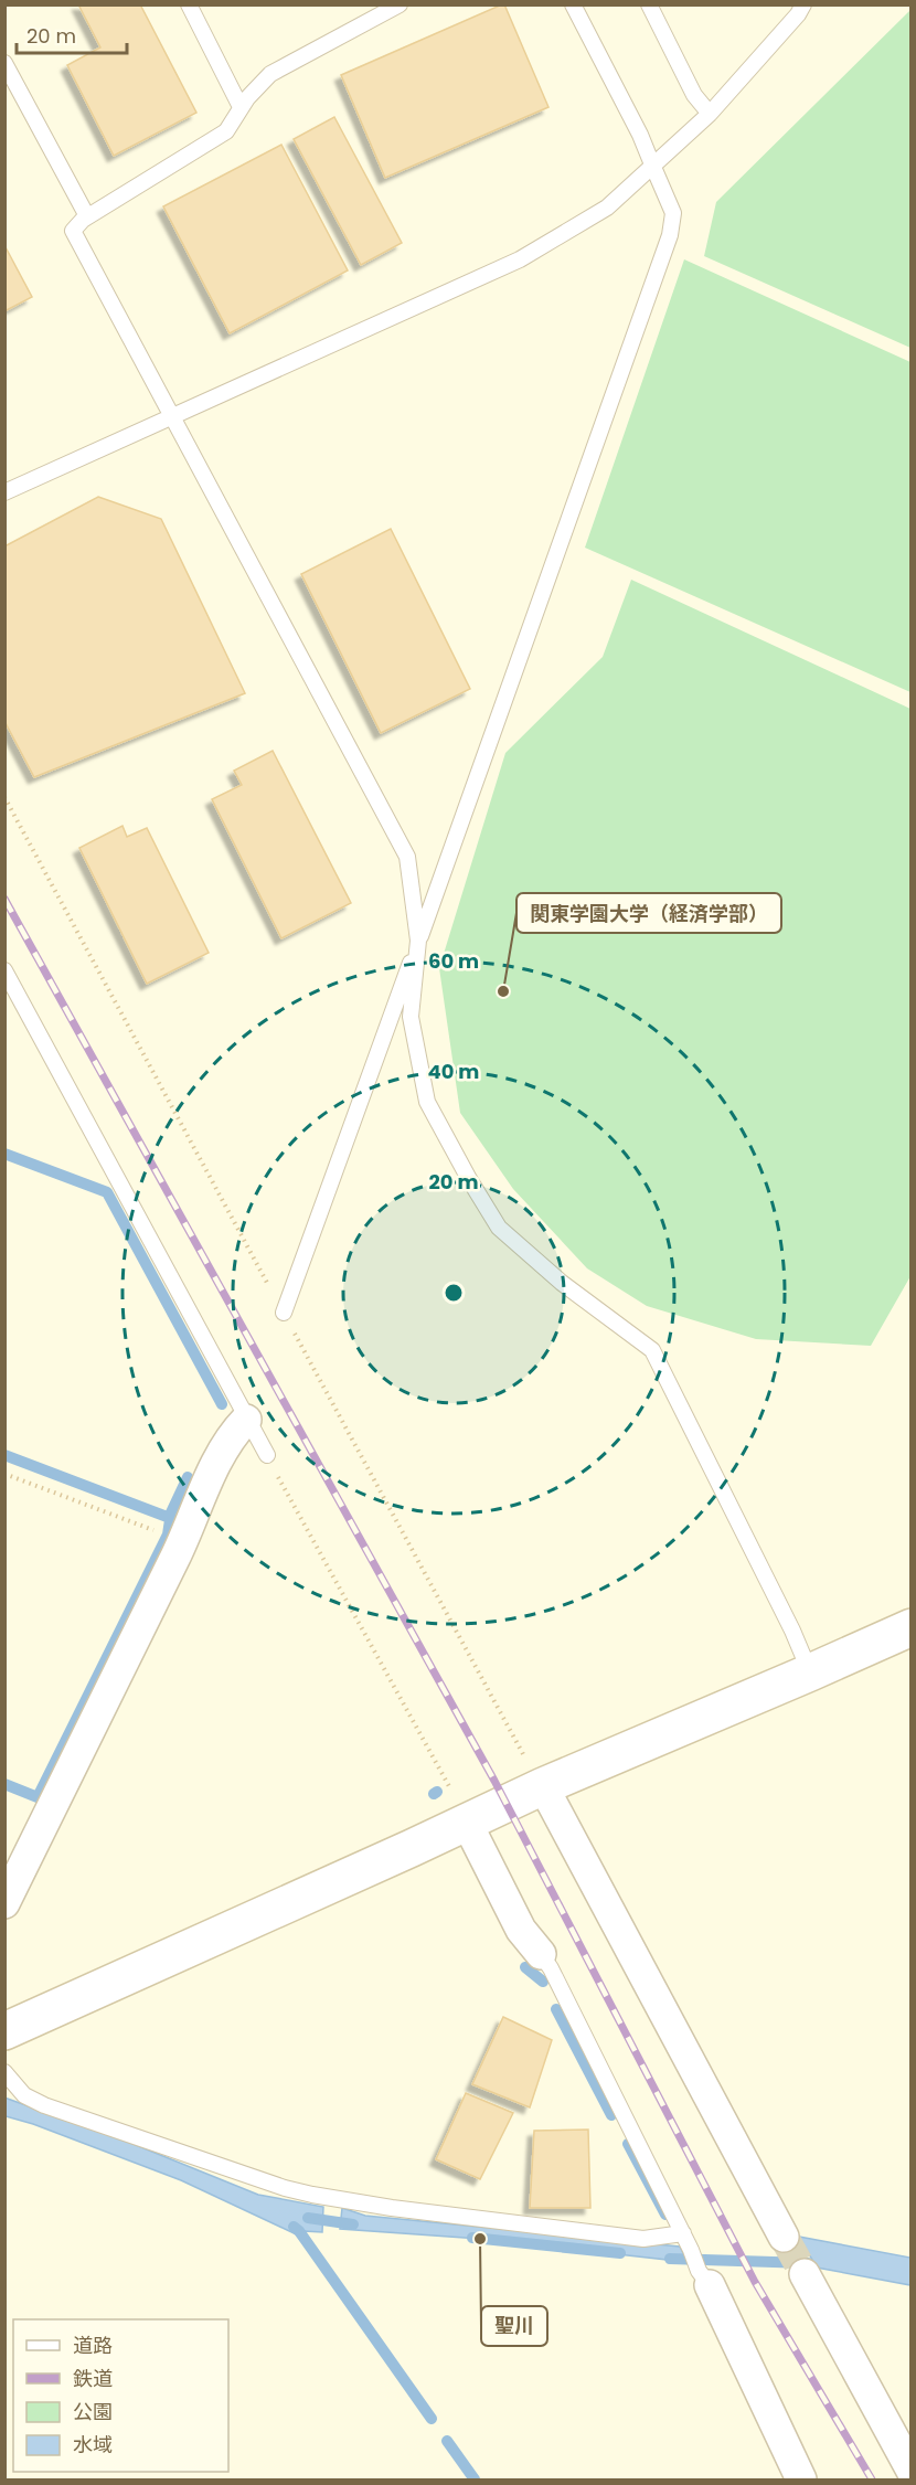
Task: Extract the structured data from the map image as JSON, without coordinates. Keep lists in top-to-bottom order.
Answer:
{
  "places": ["関東学園大学（経済学部）", "聖川"],
  "legend": [
    "道路",
    "鉄道",
    "公園",
    "水域"
  ],
  "scale_bar": "20 m",
  "rings": ["60 m", "40 m", "20 m"]
}
